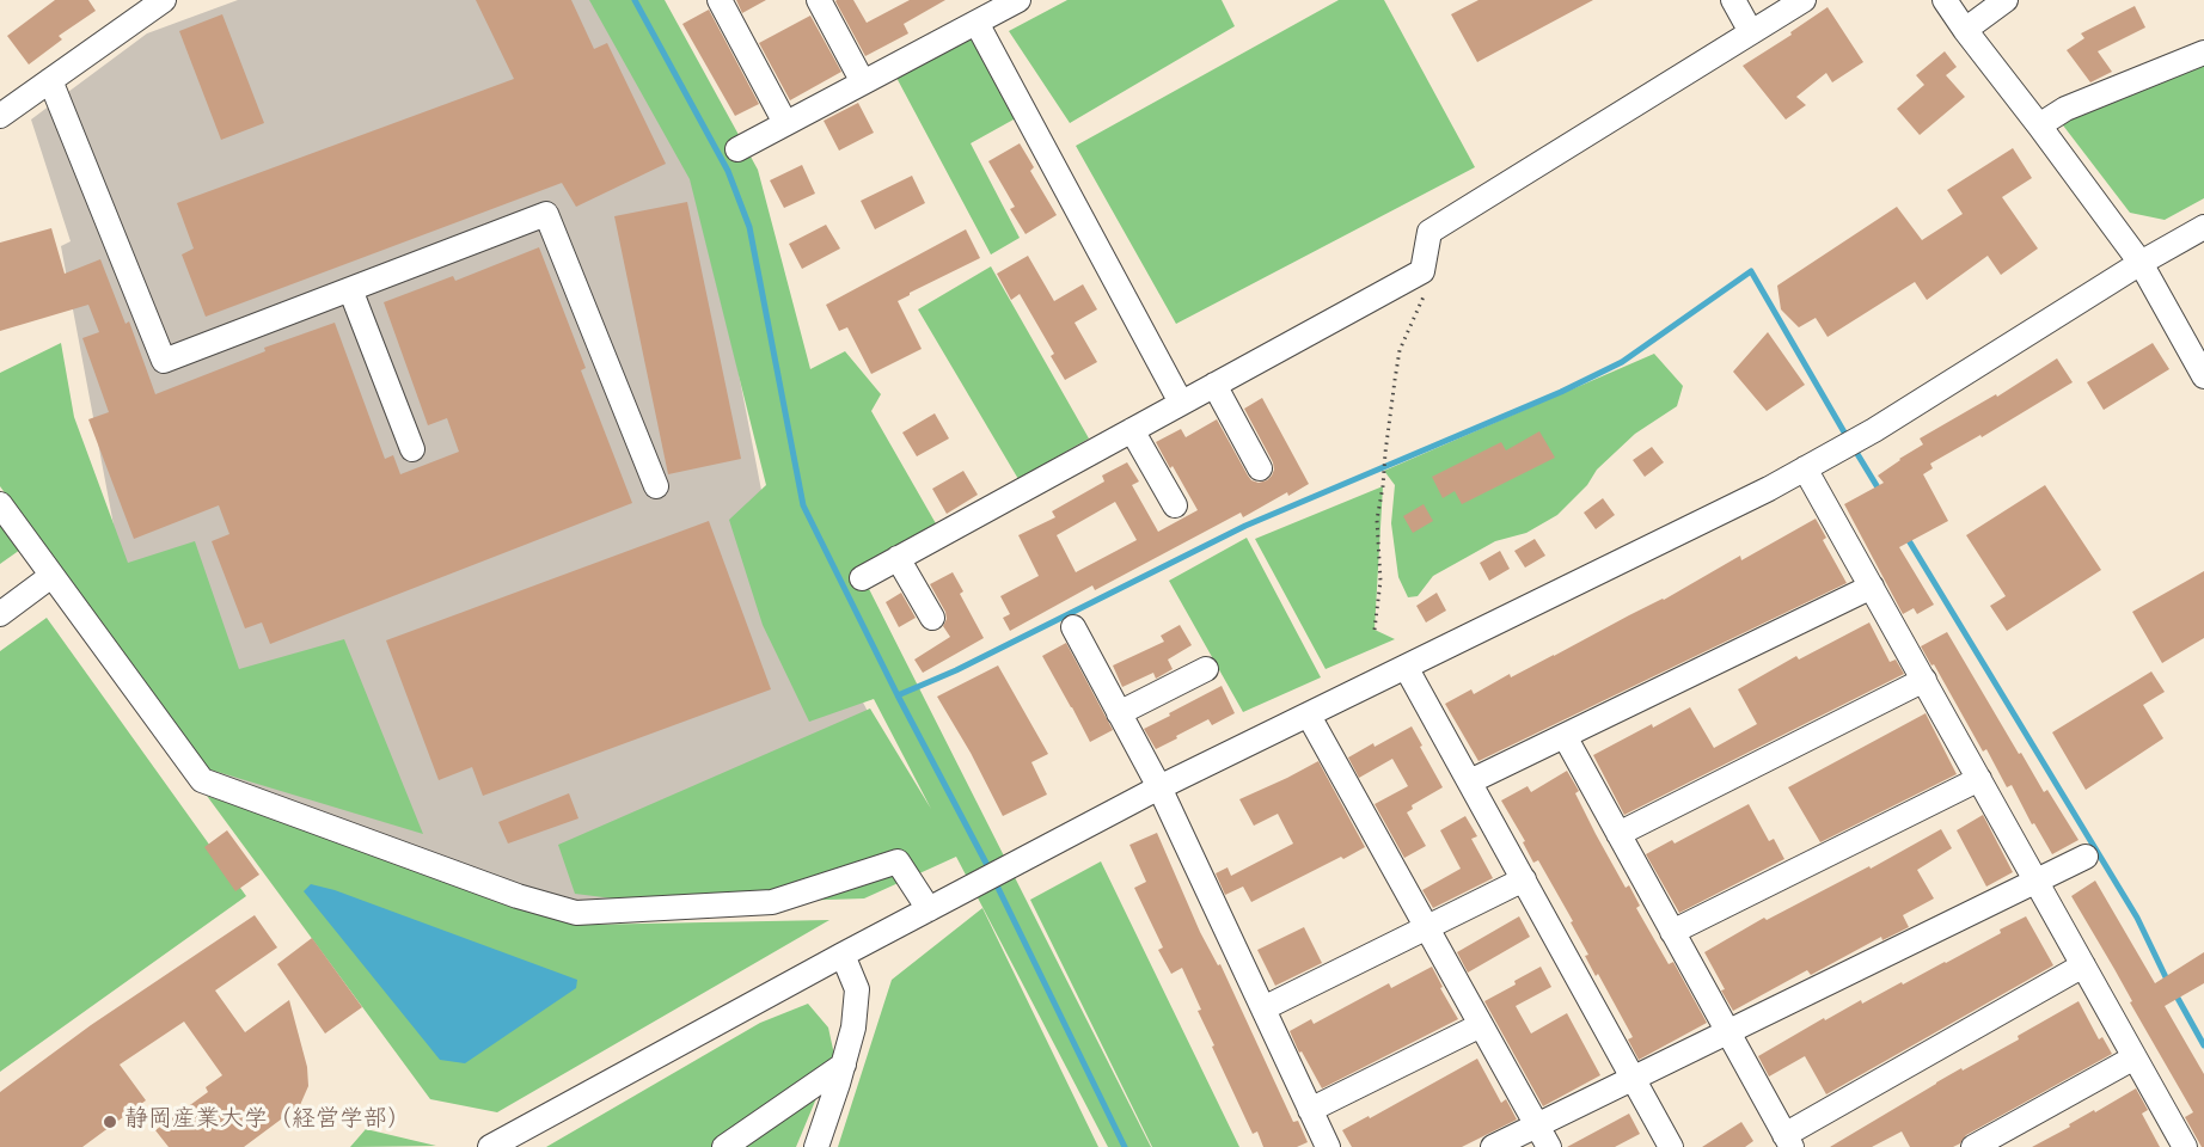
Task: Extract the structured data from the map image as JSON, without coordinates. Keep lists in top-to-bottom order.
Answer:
{
  "places": ["静岡産業大学（経営学部）"]
}
